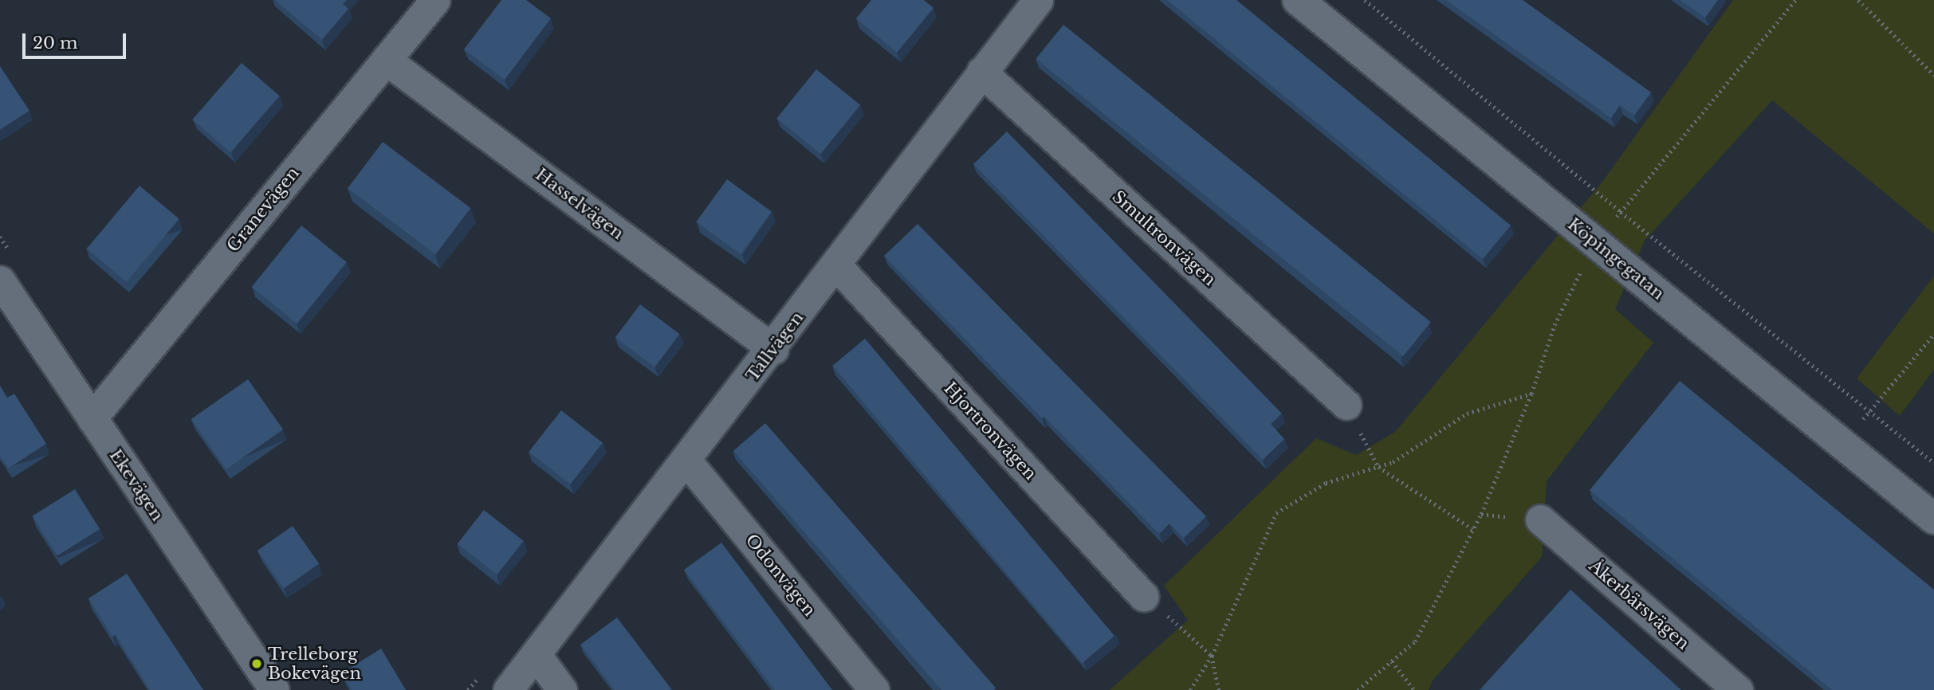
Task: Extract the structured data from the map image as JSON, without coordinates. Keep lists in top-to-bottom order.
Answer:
{
  "streets": {
    "street": [
      "Hasselvägen",
      "Granevägen",
      "Smultronvägen",
      "Köpingegatan",
      "Tallvägen",
      "Hjortronvägen",
      "Ekevägen",
      "Odonvägen",
      "Åkerbärsvägen"
    ]
  },
  "crossings": [
    ["Hasselvägen", "Granevägen"],
    ["Hasselvägen", "Tallvägen"],
    ["Granevägen", "Ekevägen"],
    ["Smultronvägen", "Tallvägen"],
    ["Tallvägen", "Hjortronvägen"],
    ["Tallvägen", "Odonvägen"]
  ],
  "places": ["Trelleborg Bokevägen"],
  "scale_bar": "20 m"
}
